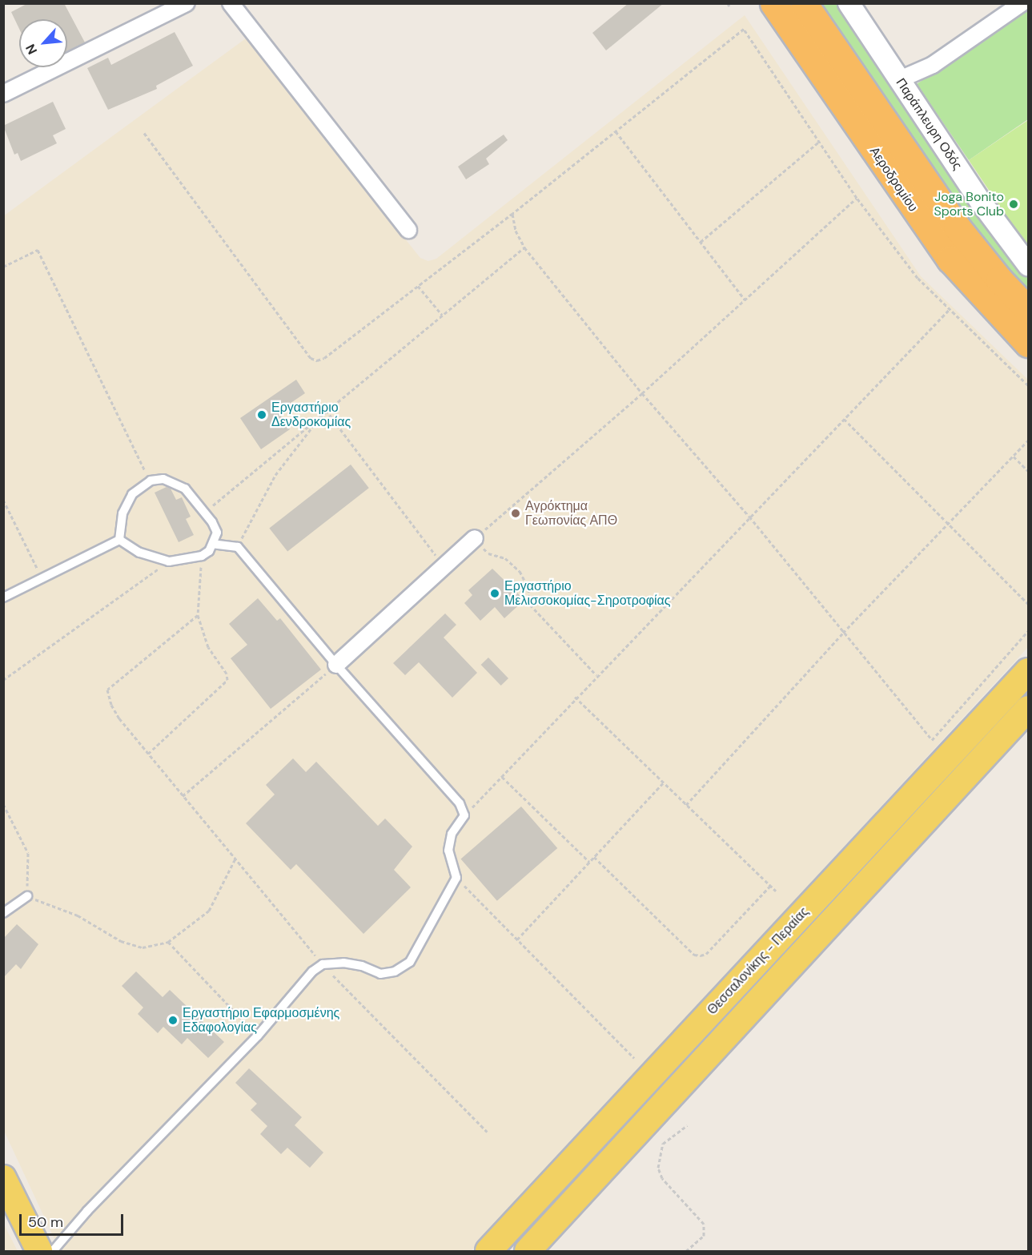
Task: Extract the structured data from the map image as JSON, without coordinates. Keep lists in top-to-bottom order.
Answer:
{
  "streets": {
    "highway": ["Αεροδρομίου"],
    "main road": ["Θεσσαλονίκης - Περαίας"],
    "street": ["Παράπλευρη Οδός"]
  },
  "places": [
    "Joga Bonito Sports Club",
    "Εργαστήριο Δενδροκομίας",
    "Αγρόκτημα Γεωπονίας ΑΠΘ",
    "Εργαστήριο Μελισσοκομίας-Σηροτροφίας",
    "Εργαστήριο Εφαρμοσμένης Εδαφολογίας"
  ],
  "scale_bar": "50 m",
  "north": "bottom left"
}
